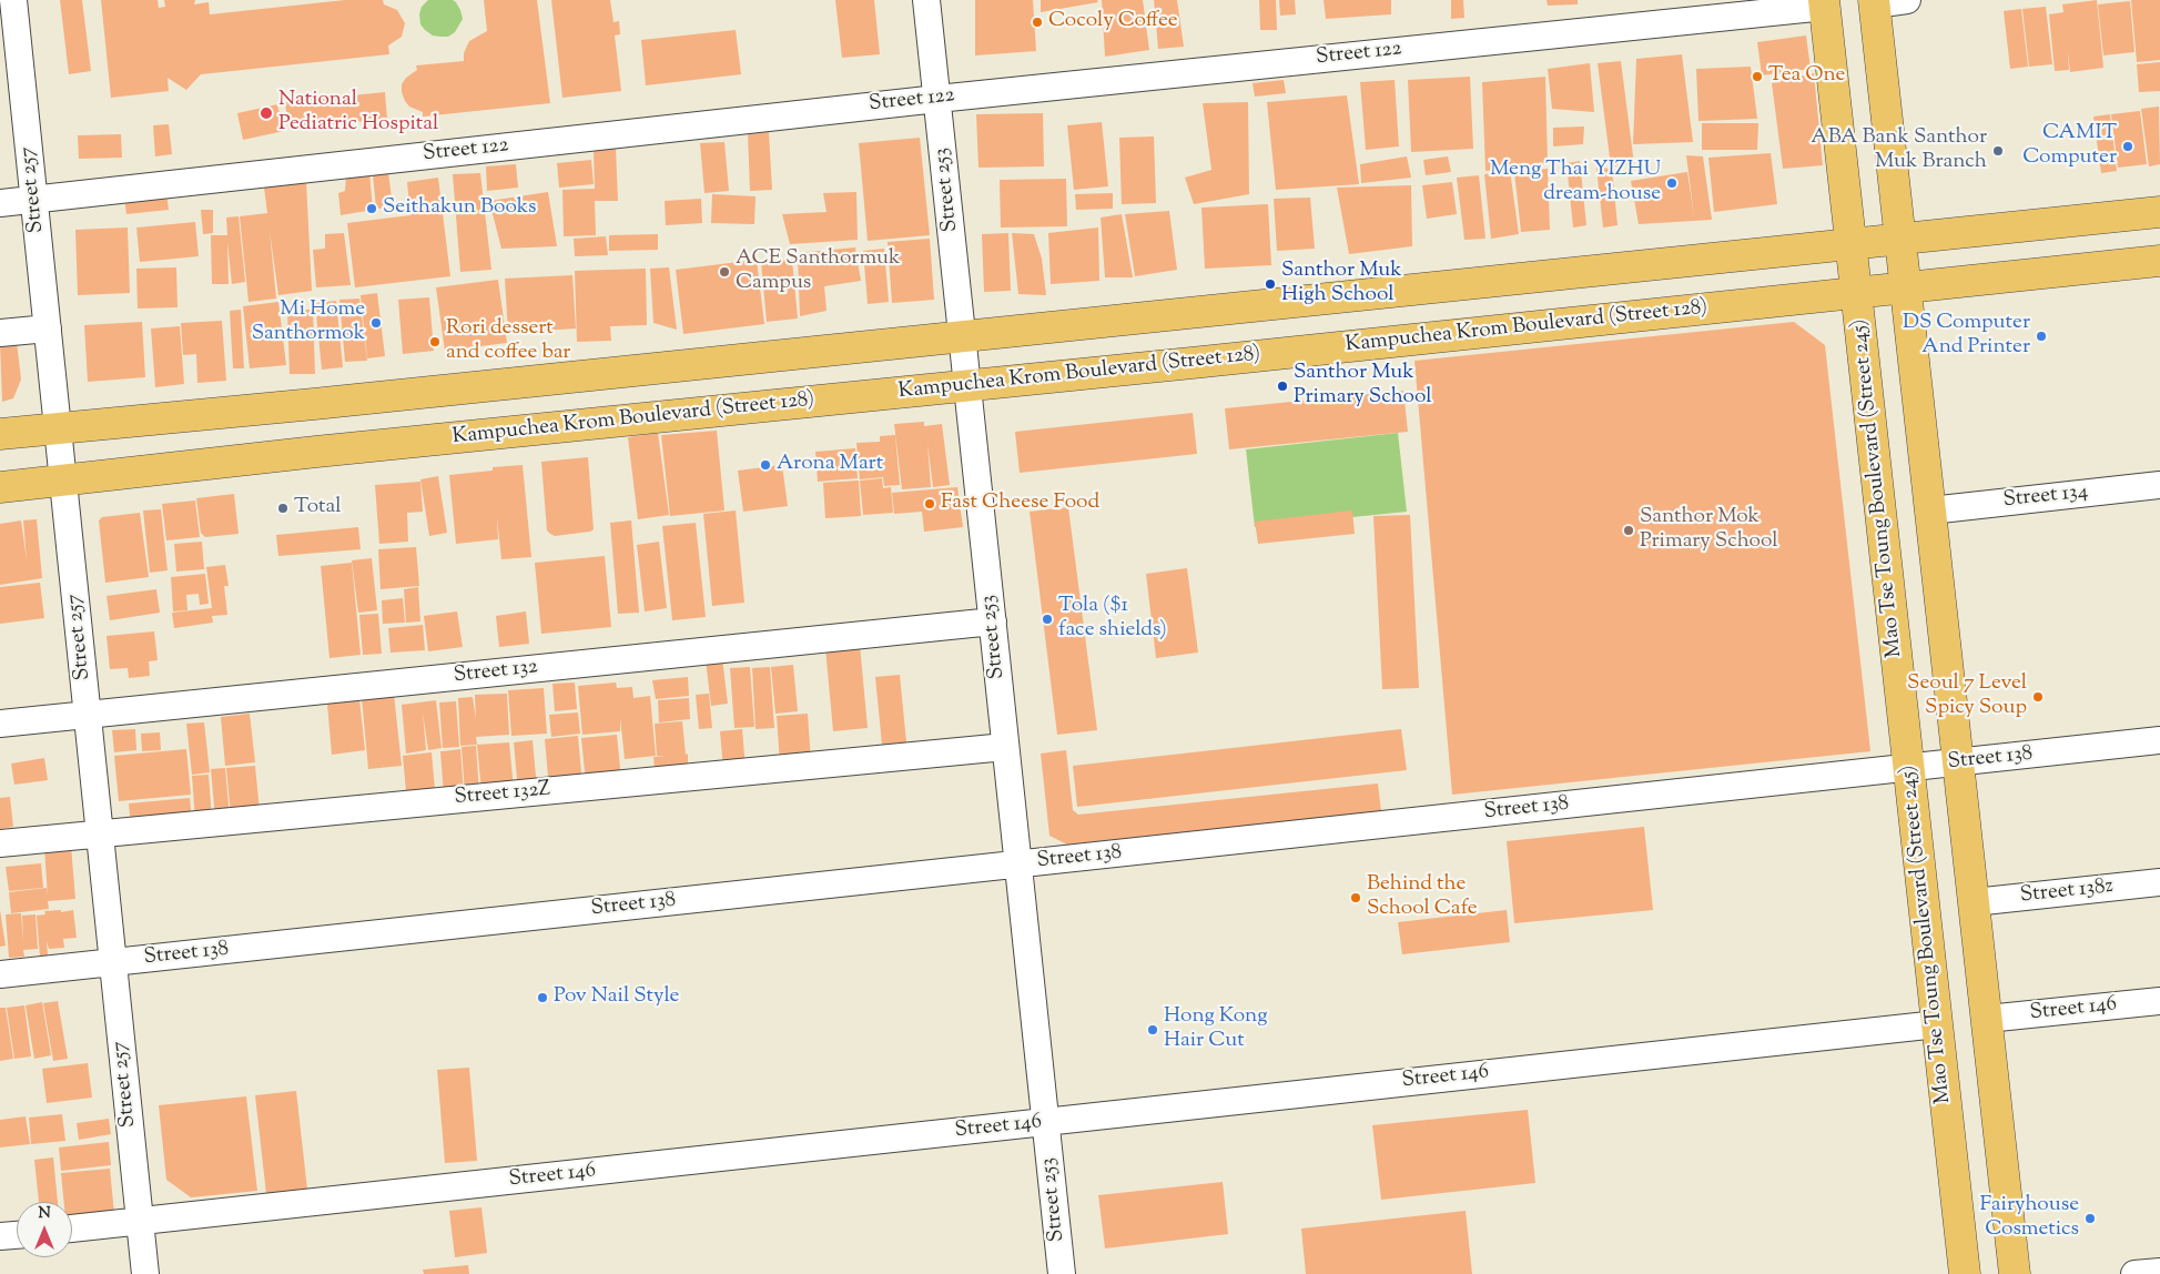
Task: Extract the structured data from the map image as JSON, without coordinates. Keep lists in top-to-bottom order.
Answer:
{
  "streets": {
    "main road": ["Kampuchea Krom Boulevard (Street 128)", "Mao Tse Toung Boulevard (Street 245)"],
    "street": [
      "Street 122",
      "Street 257",
      "Street 253",
      "Street 134",
      "Street 132",
      "Street 138",
      "Street 132Z",
      "Street 138z",
      "Street 146"
    ]
  },
  "crossings": [
    ["Street 122", "Street 257"],
    ["Street 122", "Street 253"],
    ["Street 122", "Mao Tse Toung Boulevard (Street 245)"],
    ["Street 257", "Kampuchea Krom Boulevard (Street 128)"],
    ["Street 257", "Street 132"],
    ["Street 257", "Street 138"],
    ["Street 257", "Street 132Z"],
    ["Street 257", "Street 146"],
    ["Street 253", "Kampuchea Krom Boulevard (Street 128)"],
    ["Street 253", "Street 132"],
    ["Street 253", "Street 138"],
    ["Street 253", "Street 132Z"],
    ["Street 253", "Street 146"],
    ["Kampuchea Krom Boulevard (Street 128)", "Mao Tse Toung Boulevard (Street 245)"],
    ["Mao Tse Toung Boulevard (Street 245)", "Street 138"],
    ["Mao Tse Toung Boulevard (Street 245)", "Street 146"]
  ],
  "places": [
    "Cocoly Coffee",
    "Tea One",
    "National Pediatric Hospital",
    "CAMIT Computer",
    "ABA Bank Santhor Muk Branch",
    "Meng Thai YIZHU dream-house",
    "Seithakun Books",
    "ACE Santhormuk Campus",
    "Santhor Muk High School",
    "Mi Home Santhormok",
    "DS Computer And Printer",
    "Rori dessert and coffee bar",
    "Santhor Muk Primary School",
    "Arona Mart",
    "Fast Cheese Food",
    "Total",
    "Santhor Mok Primary School",
    "Tola ($1 face shields)",
    "Seoul 7 Level Spicy Soup",
    "Behind the School Cafe",
    "Pov Nail Style",
    "Hong Kong Hair Cut",
    "Fairyhouse Cosmetics"
  ],
  "north": "top"
}
